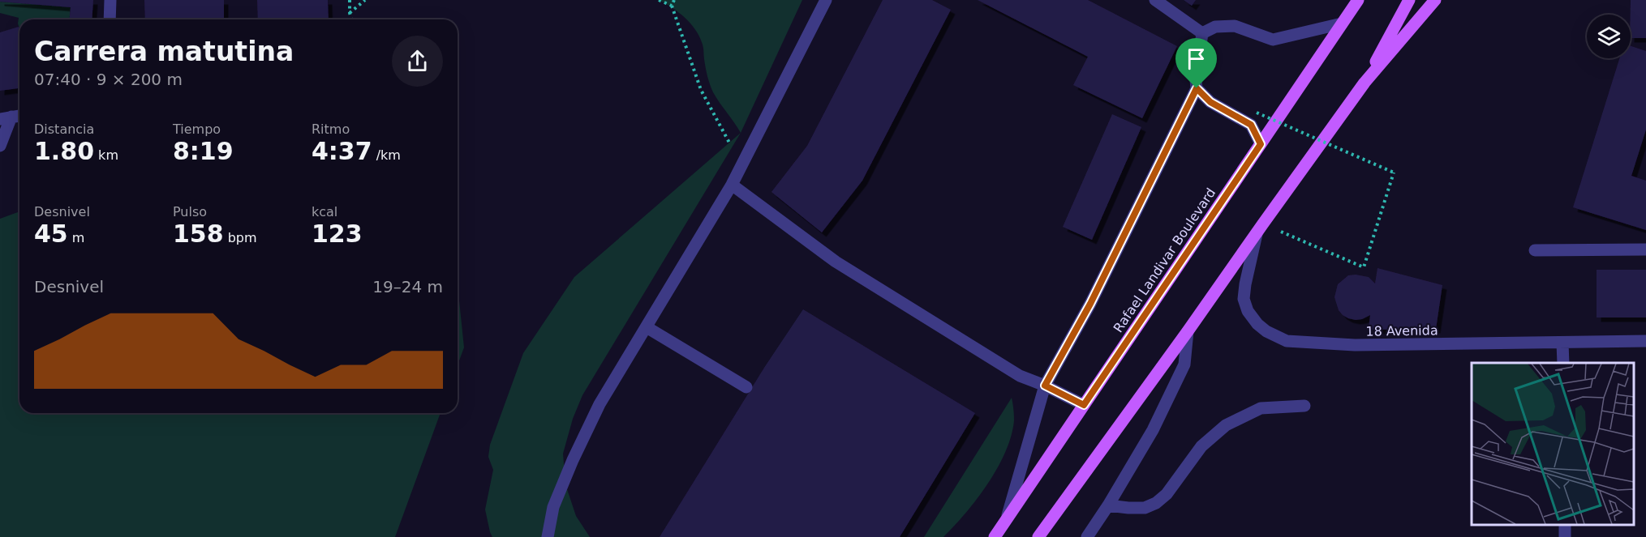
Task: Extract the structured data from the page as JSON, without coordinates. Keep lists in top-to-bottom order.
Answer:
{
  "streets": {
    "main road": ["Rafael Landivar Boulevard"],
    "street": ["18 Avenida"]
  },
  "page": {
    "heading": ["Carrera matutina", "07:40 · 9 × 200 m"],
    "stats": [
      ["Distancia", "1.80 km"],
      ["Tiempo", "8:19"],
      ["Ritmo", "4:37 /km"],
      ["Desnivel", "45 m"],
      ["Pulso", "158 bpm"],
      ["kcal", "123"]
    ],
    "chart": ["Desnivel", "19–24 m"]
  }
}
